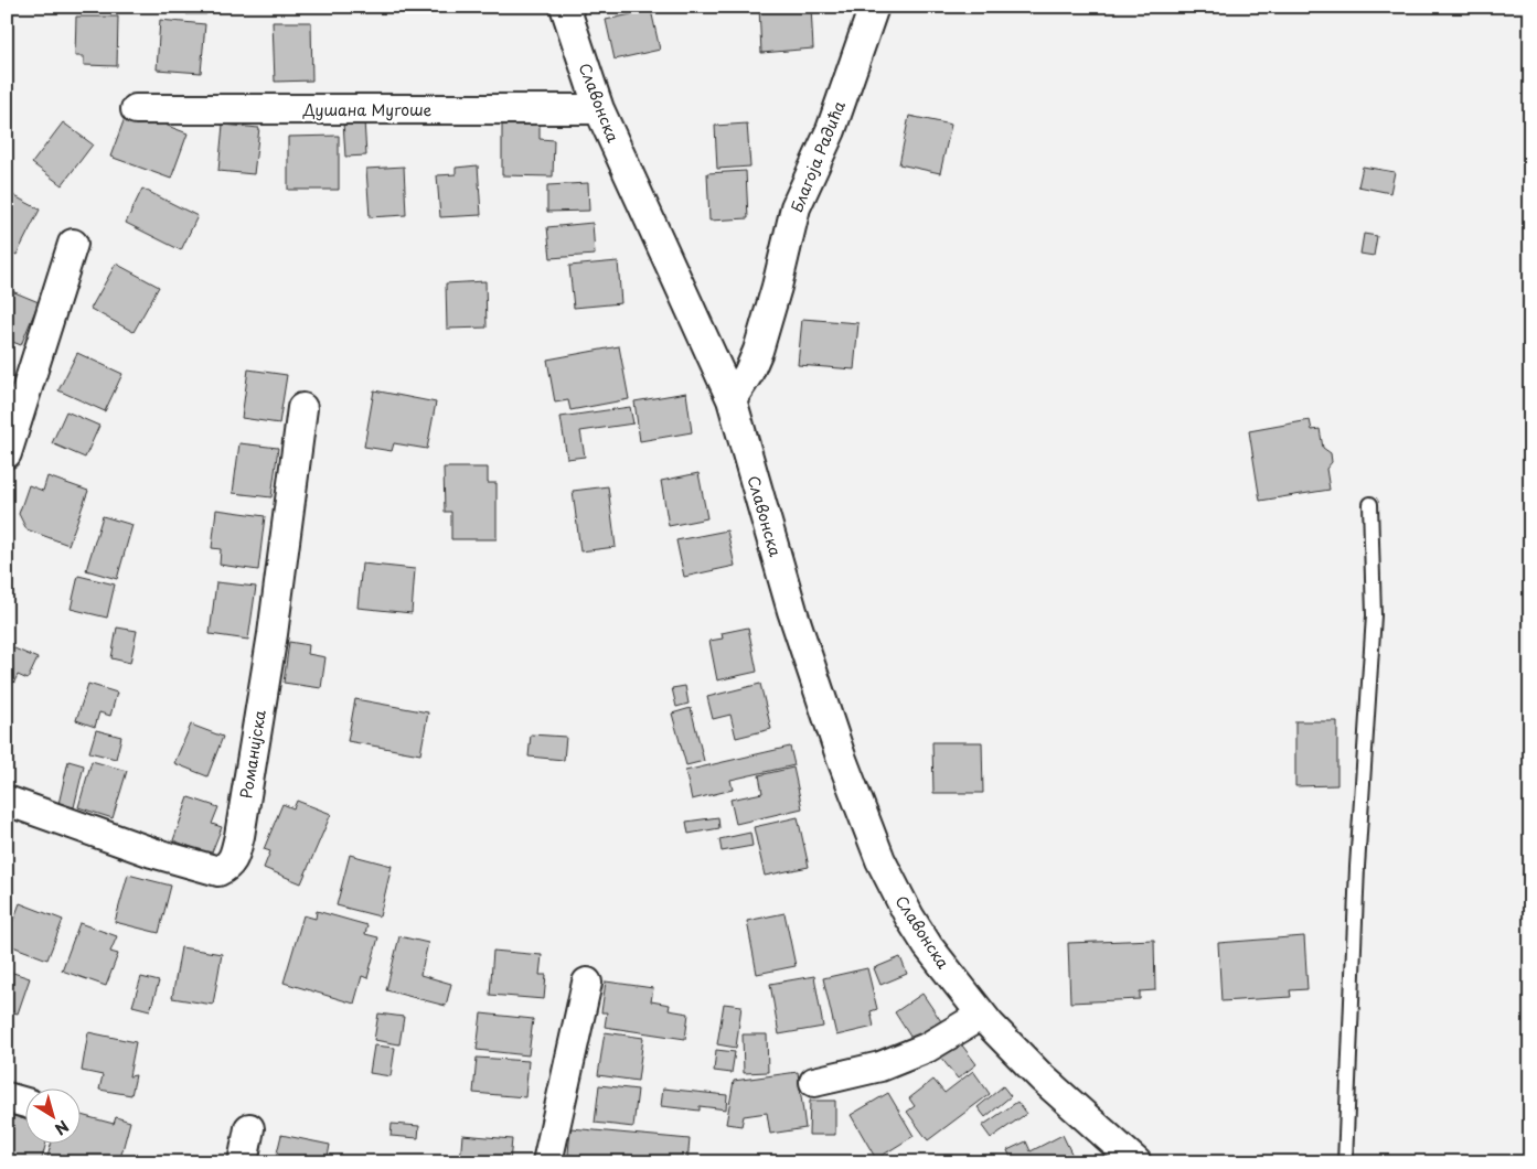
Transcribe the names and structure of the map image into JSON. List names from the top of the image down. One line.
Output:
{"streets":{"street":["Славонска","Душана Мугоше","Благоја Радића","Романијска"]},"crossings":[["Славонска","Душана Мугоше"],["Славонска","Благоја Радића"]],"north":"bottom right"}
